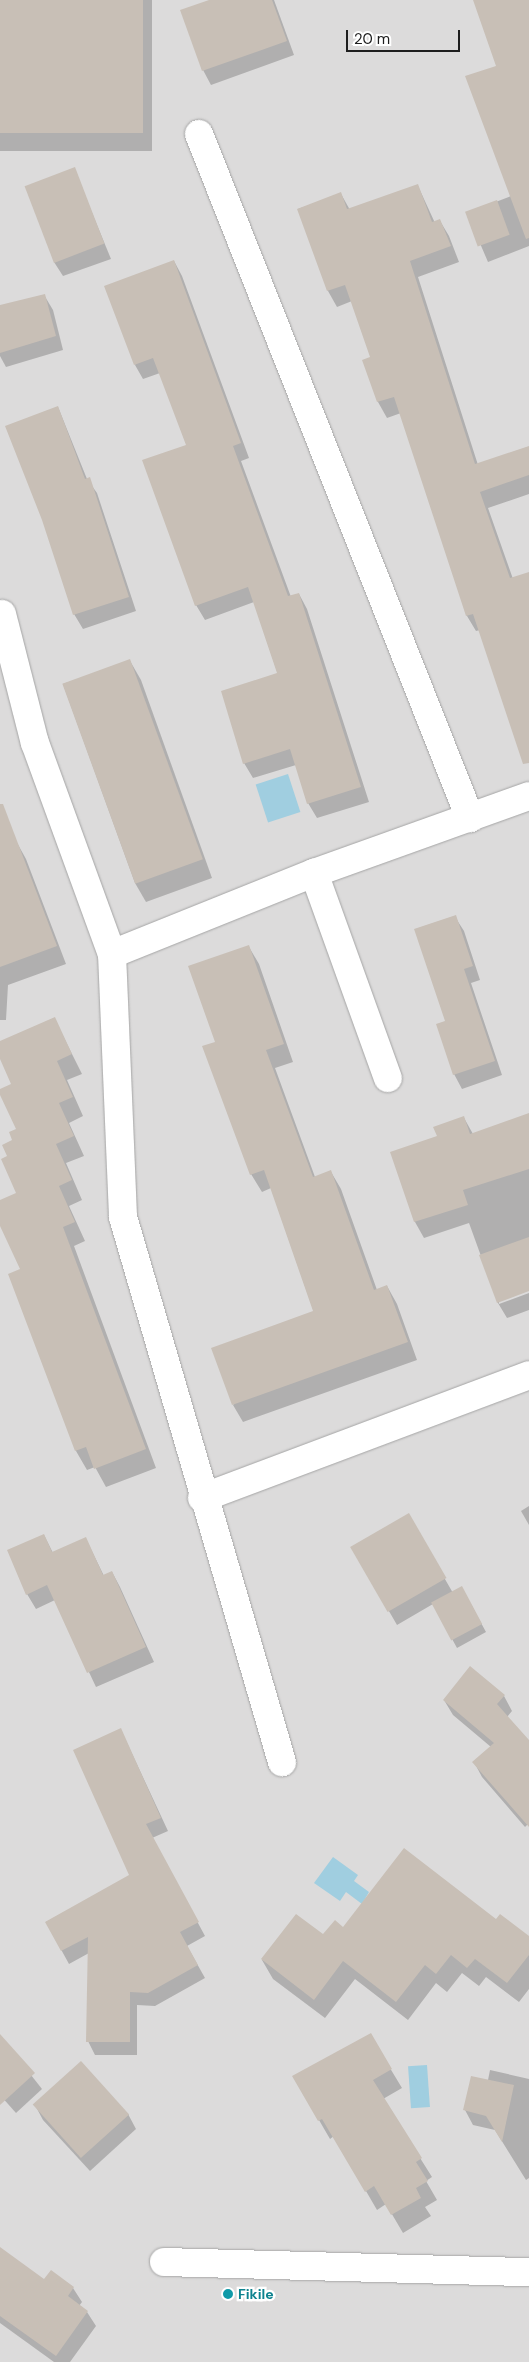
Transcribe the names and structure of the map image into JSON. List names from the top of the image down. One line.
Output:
{"places":["Fikile"],"scale_bar":"20 m"}
